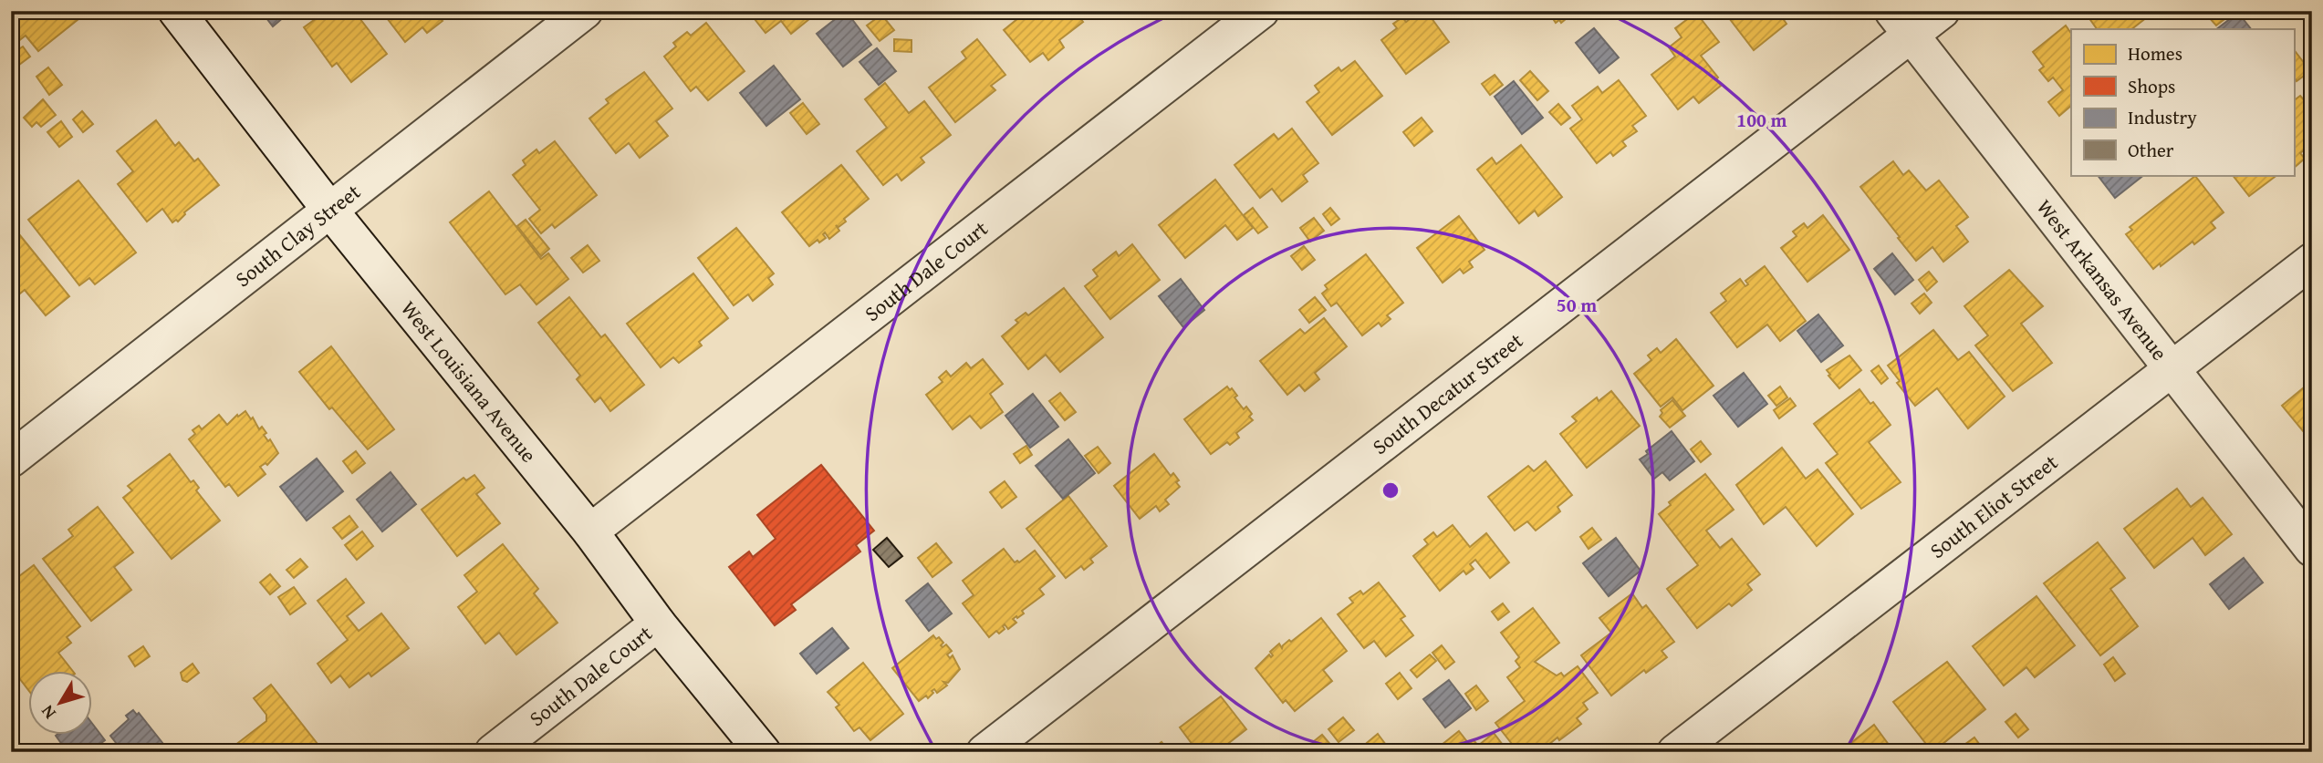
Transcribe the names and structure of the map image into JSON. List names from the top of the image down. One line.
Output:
{"streets":{"street":["South Clay Street","South Dale Court","West Arkansas Avenue","West Louisiana Avenue","South Decatur Street","South Eliot Street"]},"crossings":[["South Clay Street","West Louisiana Avenue"],["South Dale Court","West Louisiana Avenue"],["West Arkansas Avenue","South Decatur Street"],["West Arkansas Avenue","South Eliot Street"]],"legend":["Homes","Shops","Industry","Other"],"north":"bottom left","rings":["100 m","50 m"]}
